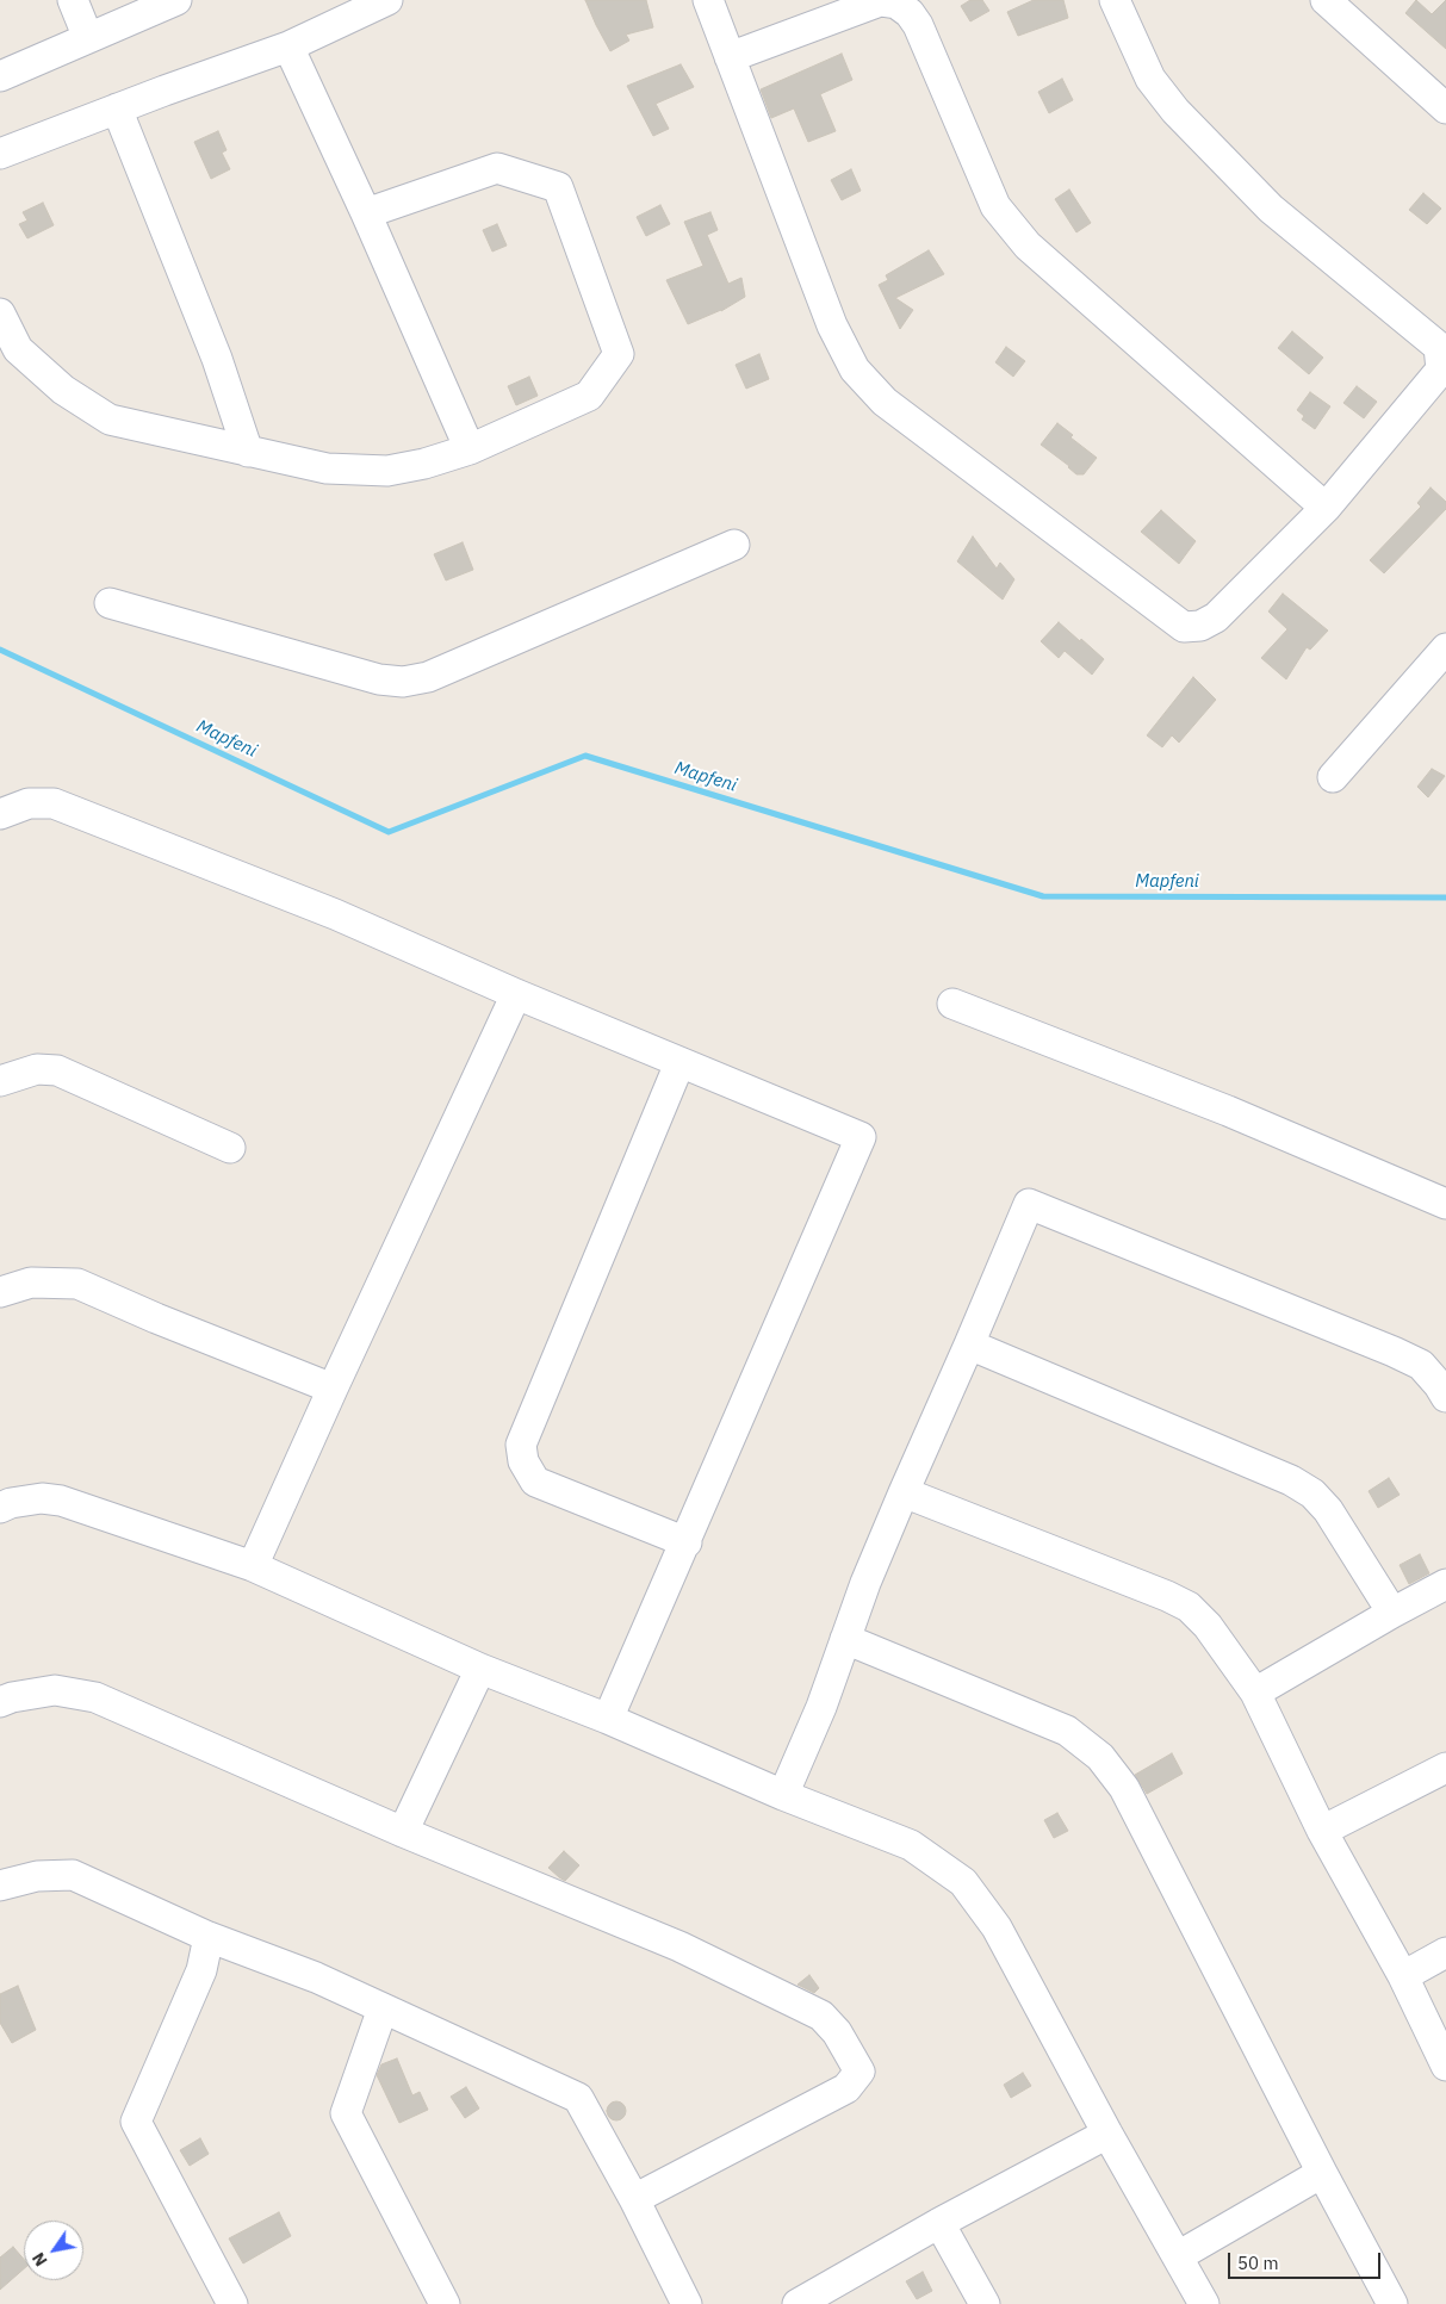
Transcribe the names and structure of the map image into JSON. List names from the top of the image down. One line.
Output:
{"water":["Mapfeni"],"scale_bar":"50 m","north":"bottom left"}
